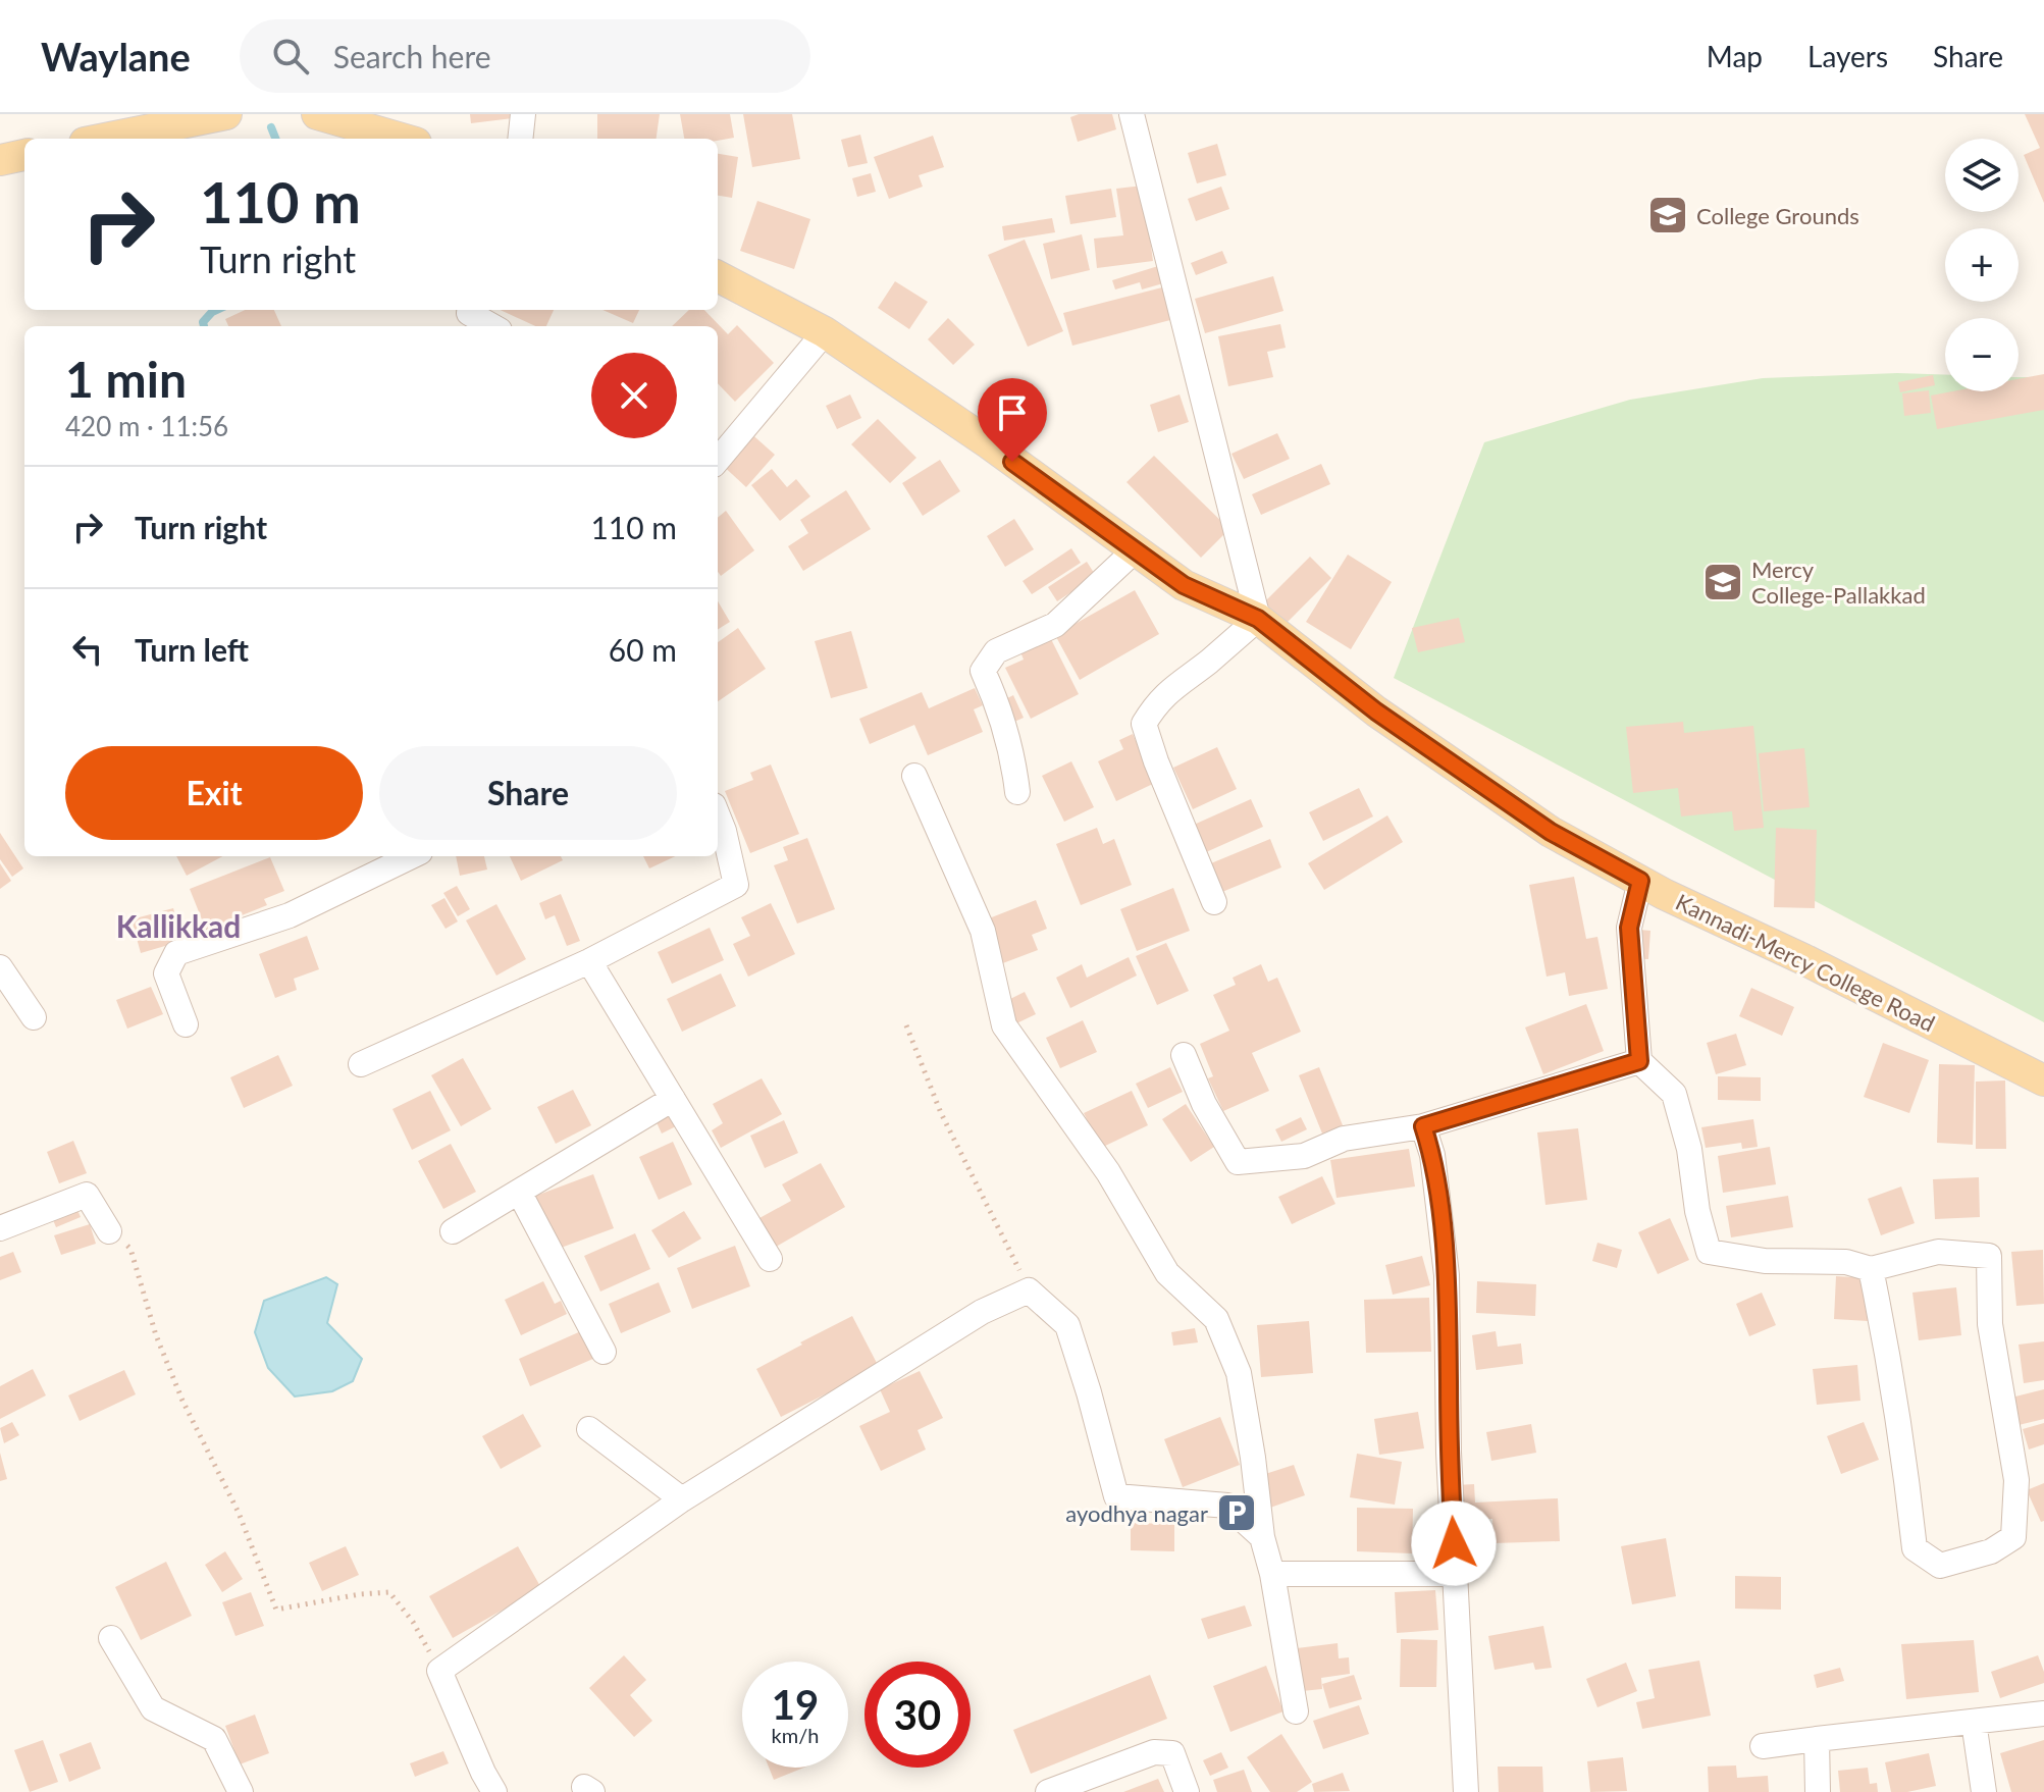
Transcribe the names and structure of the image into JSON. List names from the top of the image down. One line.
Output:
{"streets":{"main road":["Kannadi-Mercy College Road"]},"districts":["Kallikkad"],"places":{"school or university":["College Grounds","Mercy College-Pallakkad"],"parking":["ayodhya nagar"]},"page":{"header":"Waylane","search":"Search here","nav":["Map","Layers","Share"],"map_buttons":["+","−"],"turn":["110 m","Turn right"],"heading":["1 min","420 m · 11:56"],"list":[{"name":"Turn right","value":"110 m"},{"name":"Turn left","value":"60 m"}],"buttons":["Exit","Share"],"speed":"19 km/h","limit":"30"}}
